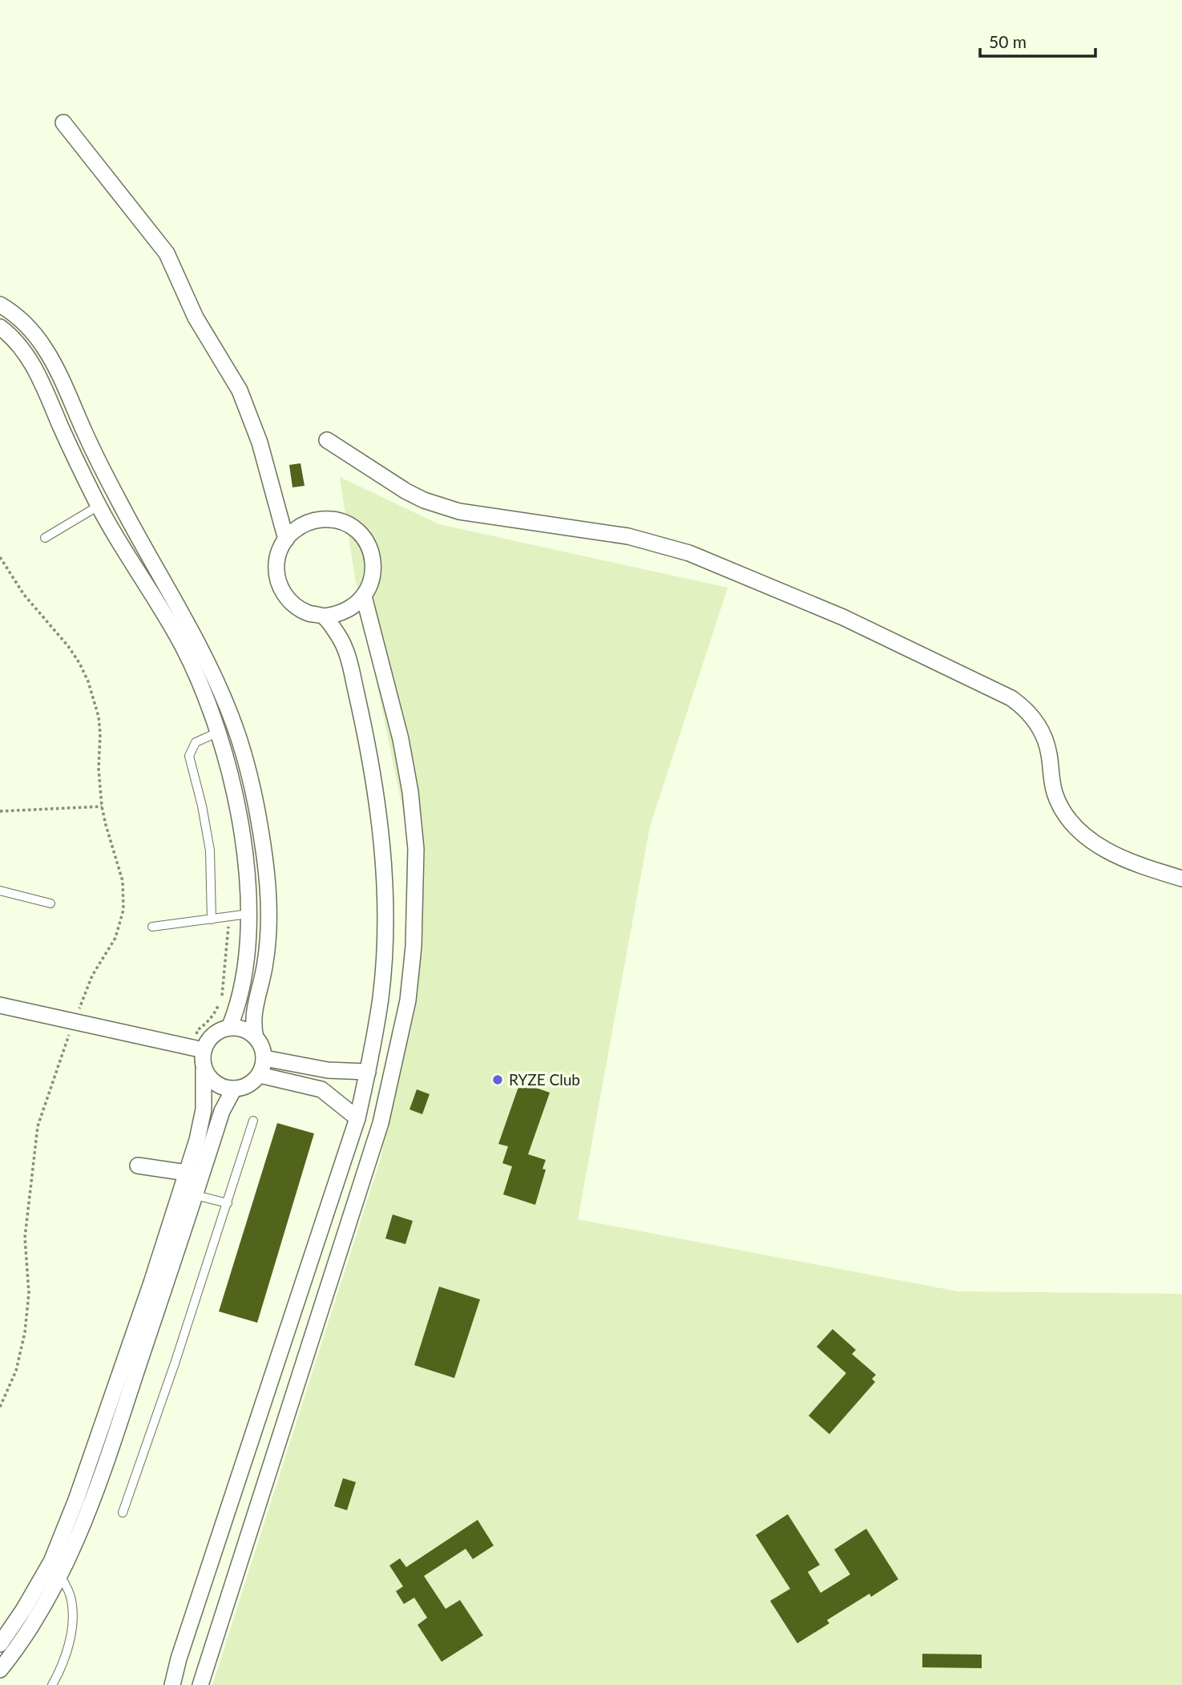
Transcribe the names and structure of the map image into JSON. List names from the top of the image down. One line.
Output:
{"places":["RYZE Club"],"scale_bar":"50 m"}
